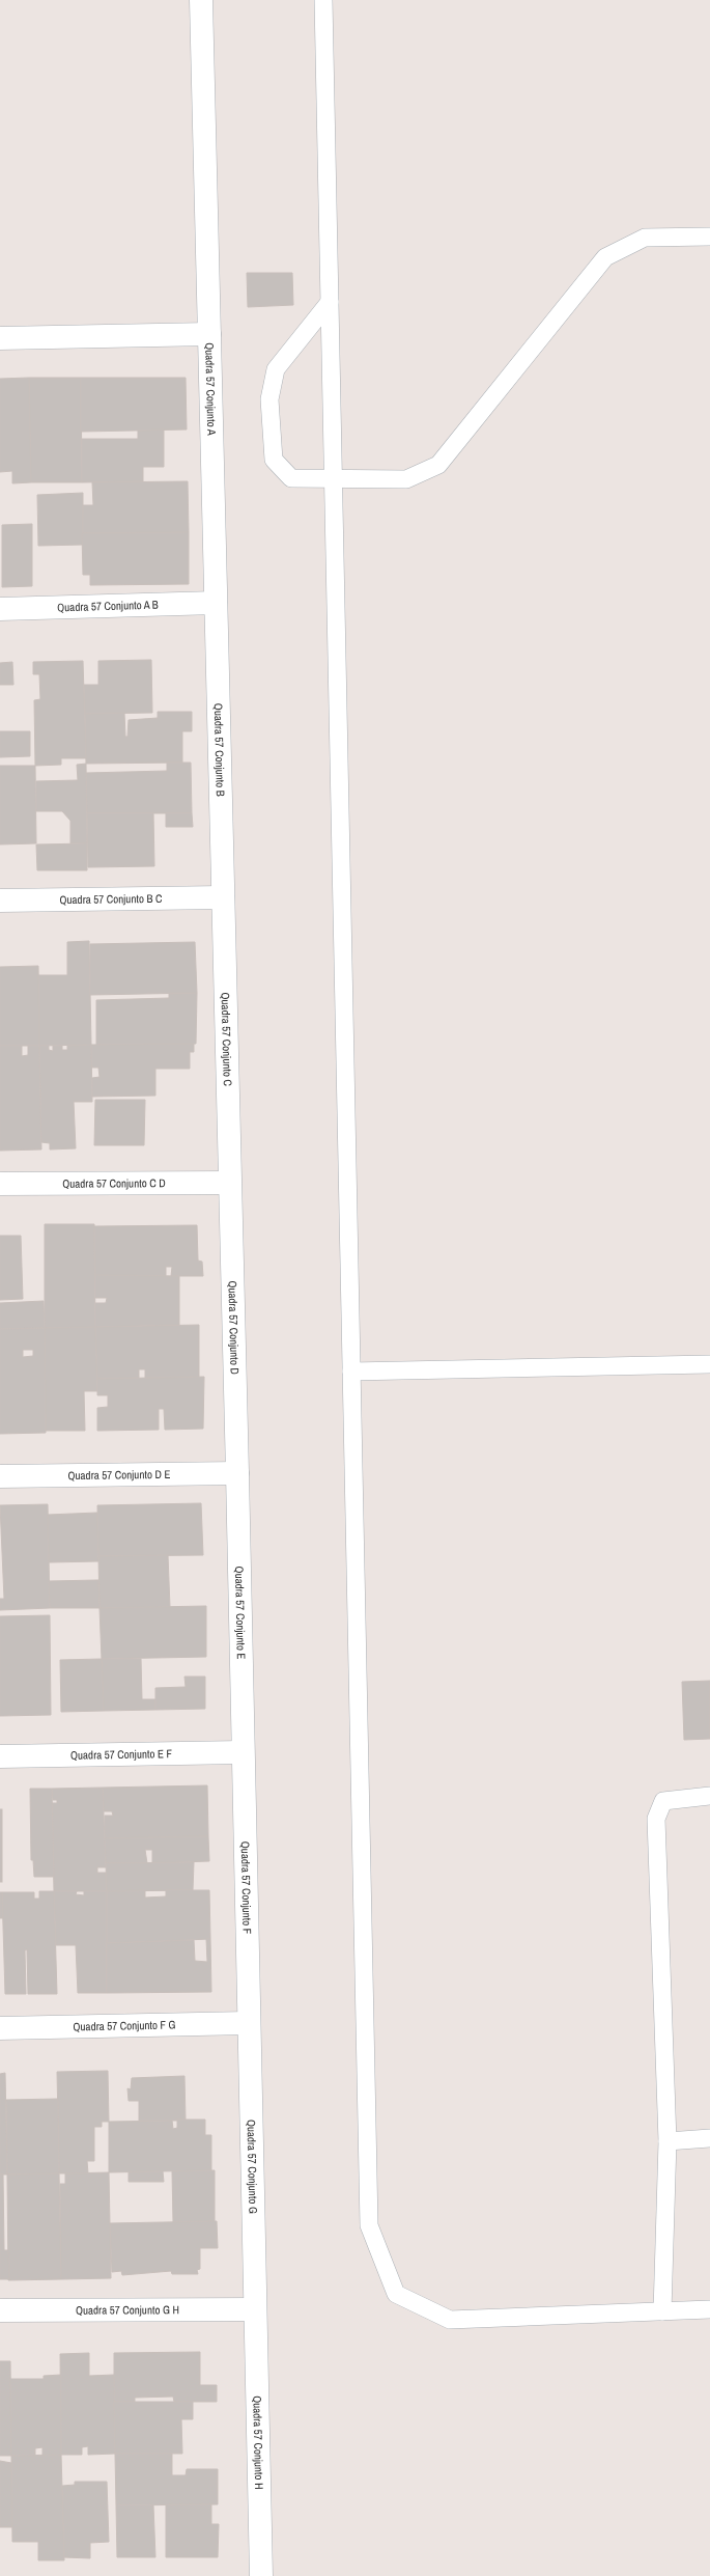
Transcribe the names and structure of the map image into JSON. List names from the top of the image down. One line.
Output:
{"streets":{"street":["Quadra 57 Conjunto A","Quadra 57 Conjunto A B","Quadra 57 Conjunto B","Quadra 57 Conjunto B C","Quadra 57 Conjunto C","Quadra 57 Conjunto C D","Quadra 57 Conjunto D","Quadra 57 Conjunto D E","Quadra 57 Conjunto E","Quadra 57 Conjunto E F","Quadra 57 Conjunto F","Quadra 57 Conjunto F G","Quadra 57 Conjunto G","Quadra 57 Conjunto G H","Quadra 57 Conjunto H"]},"crossings":[["Quadra 57 Conjunto A","Quadra 57 Conjunto A B"],["Quadra 57 Conjunto A","Quadra 57 Conjunto B"],["Quadra 57 Conjunto A B","Quadra 57 Conjunto B"],["Quadra 57 Conjunto B","Quadra 57 Conjunto B C"],["Quadra 57 Conjunto B","Quadra 57 Conjunto C"],["Quadra 57 Conjunto B C","Quadra 57 Conjunto C"],["Quadra 57 Conjunto C","Quadra 57 Conjunto C D"],["Quadra 57 Conjunto C","Quadra 57 Conjunto D"],["Quadra 57 Conjunto C D","Quadra 57 Conjunto D"],["Quadra 57 Conjunto D","Quadra 57 Conjunto D E"],["Quadra 57 Conjunto D","Quadra 57 Conjunto E"],["Quadra 57 Conjunto D E","Quadra 57 Conjunto E"],["Quadra 57 Conjunto E","Quadra 57 Conjunto E F"],["Quadra 57 Conjunto E","Quadra 57 Conjunto F"],["Quadra 57 Conjunto E F","Quadra 57 Conjunto F"],["Quadra 57 Conjunto F","Quadra 57 Conjunto F G"],["Quadra 57 Conjunto F","Quadra 57 Conjunto G"],["Quadra 57 Conjunto F G","Quadra 57 Conjunto G"],["Quadra 57 Conjunto G","Quadra 57 Conjunto G H"],["Quadra 57 Conjunto G","Quadra 57 Conjunto H"],["Quadra 57 Conjunto G H","Quadra 57 Conjunto H"]]}
